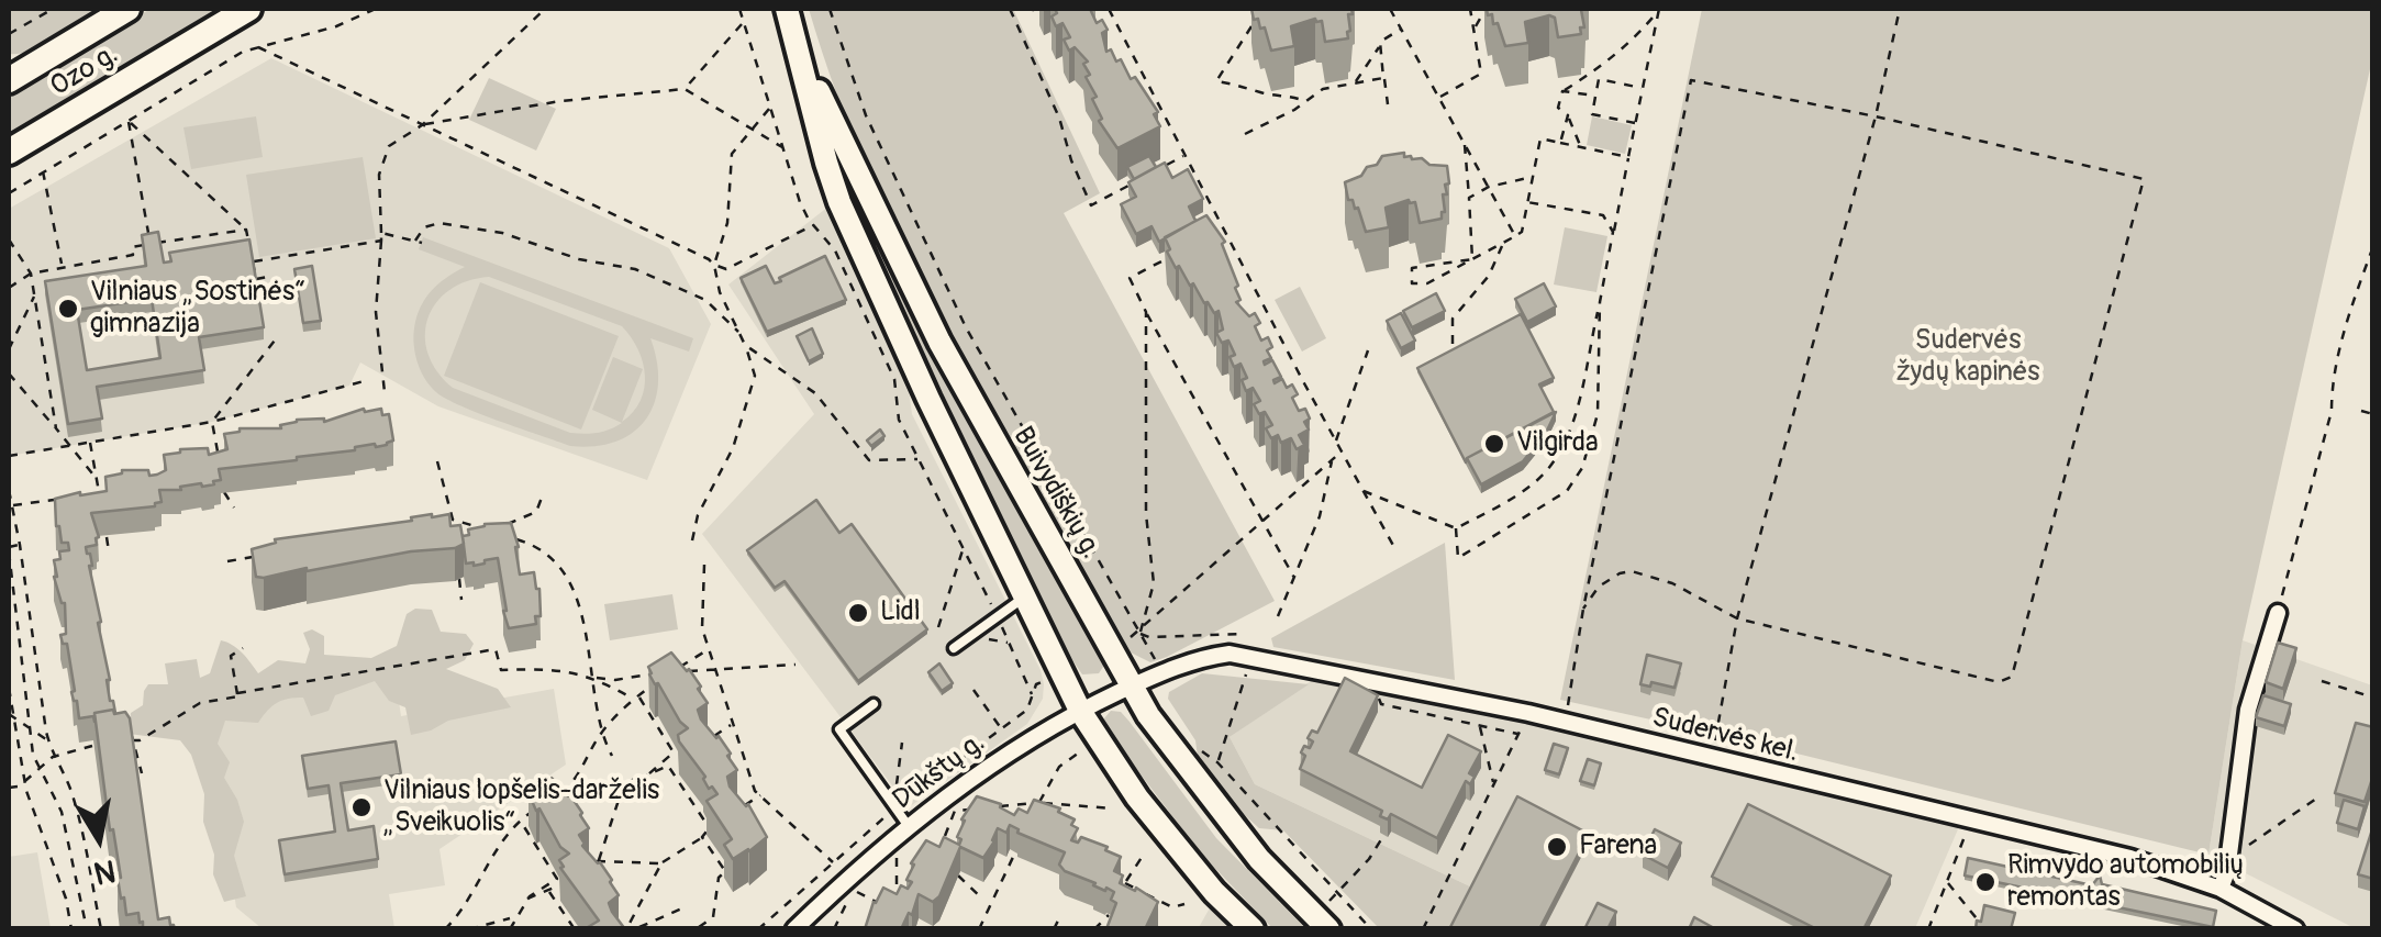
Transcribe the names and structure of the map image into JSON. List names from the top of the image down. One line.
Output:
{"streets":{"main road":["Ozo g.","Buivydiškių g."],"street":["Sudervės kel.","Dūkštų g."]},"crossings":[["Buivydiškių g.","Sudervės kel."],["Buivydiškių g.","Dūkštų g."],["Sudervės kel.","Dūkštų g."]],"parks":["Sudervės žydų kapinės"],"places":["Vilniaus „Sostinės“ gimnazija","Vilgirda","Lidl","Vilniaus lopšelis-darželis „Sveikuolis“","Farena","Rimvydo automobilių remontas"],"north":"bottom"}
